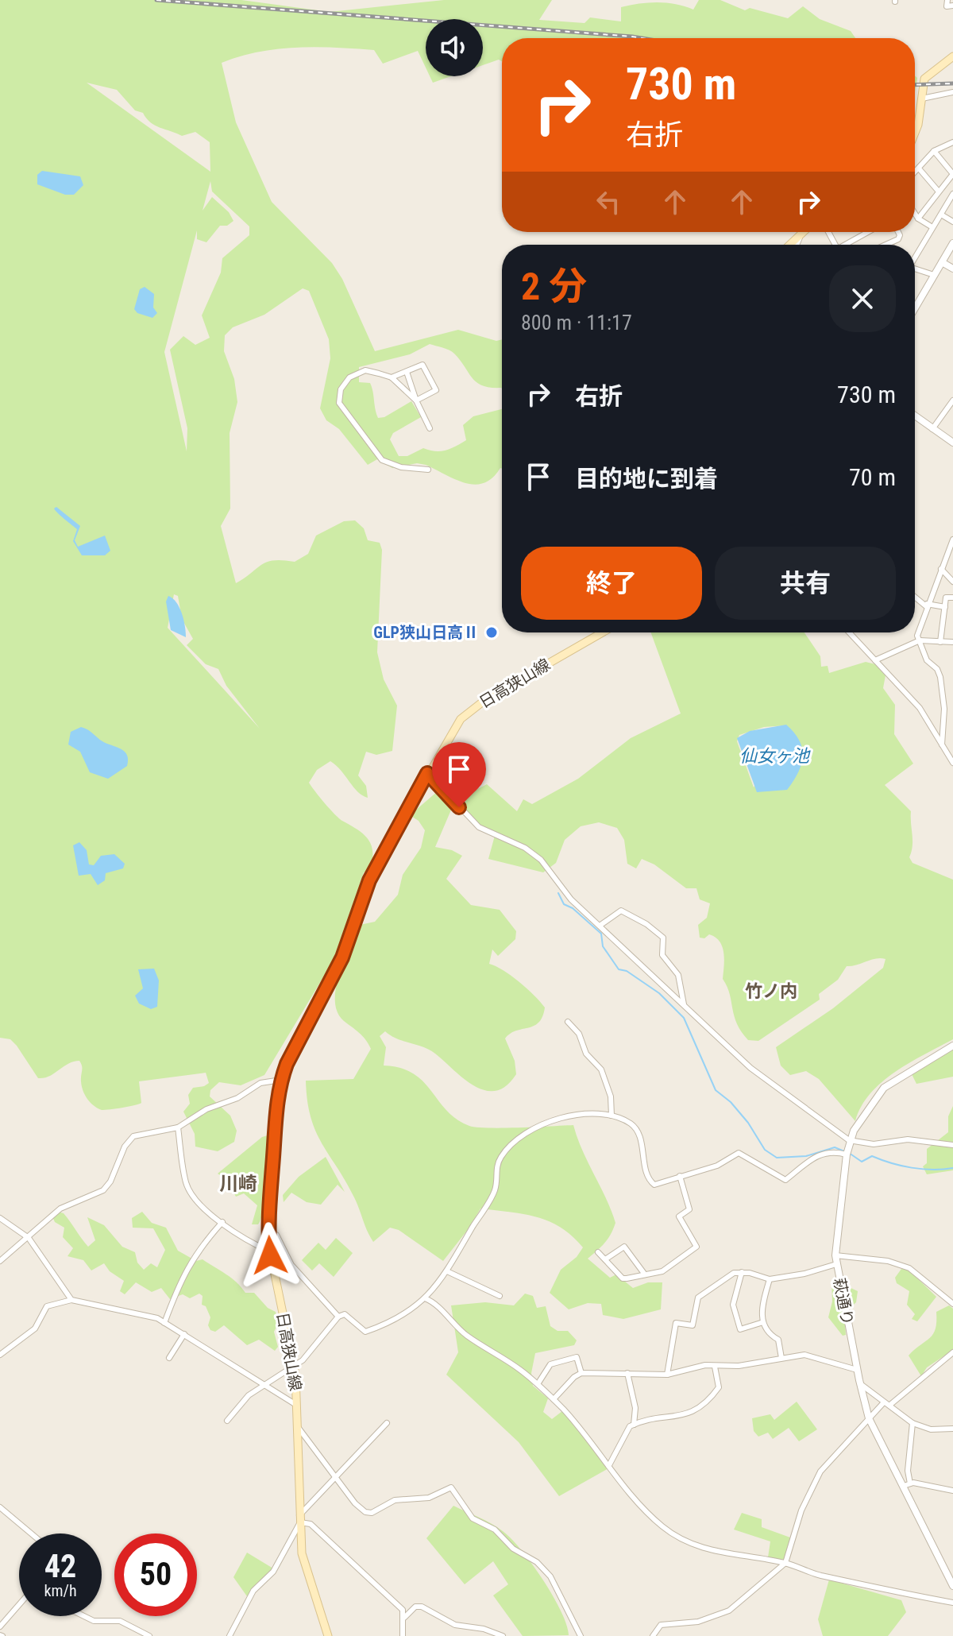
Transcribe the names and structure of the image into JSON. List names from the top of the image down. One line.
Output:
{"streets":{"main road":["日高狭山線"],"street":["萩通り"]},"districts":["竹ノ内","川崎"],"water":["仙女ヶ池"],"places":["GLP狭山日高Ⅱ"],"page":{"turn":["730 m","右折"],"heading":["2 分","800 m · 11:17"],"list":[{"name":"右折","value":"730 m"},{"name":"目的地に到着","value":"70 m"}],"buttons":["終了","共有"],"speed":"42 km/h","limit":"50"}}
